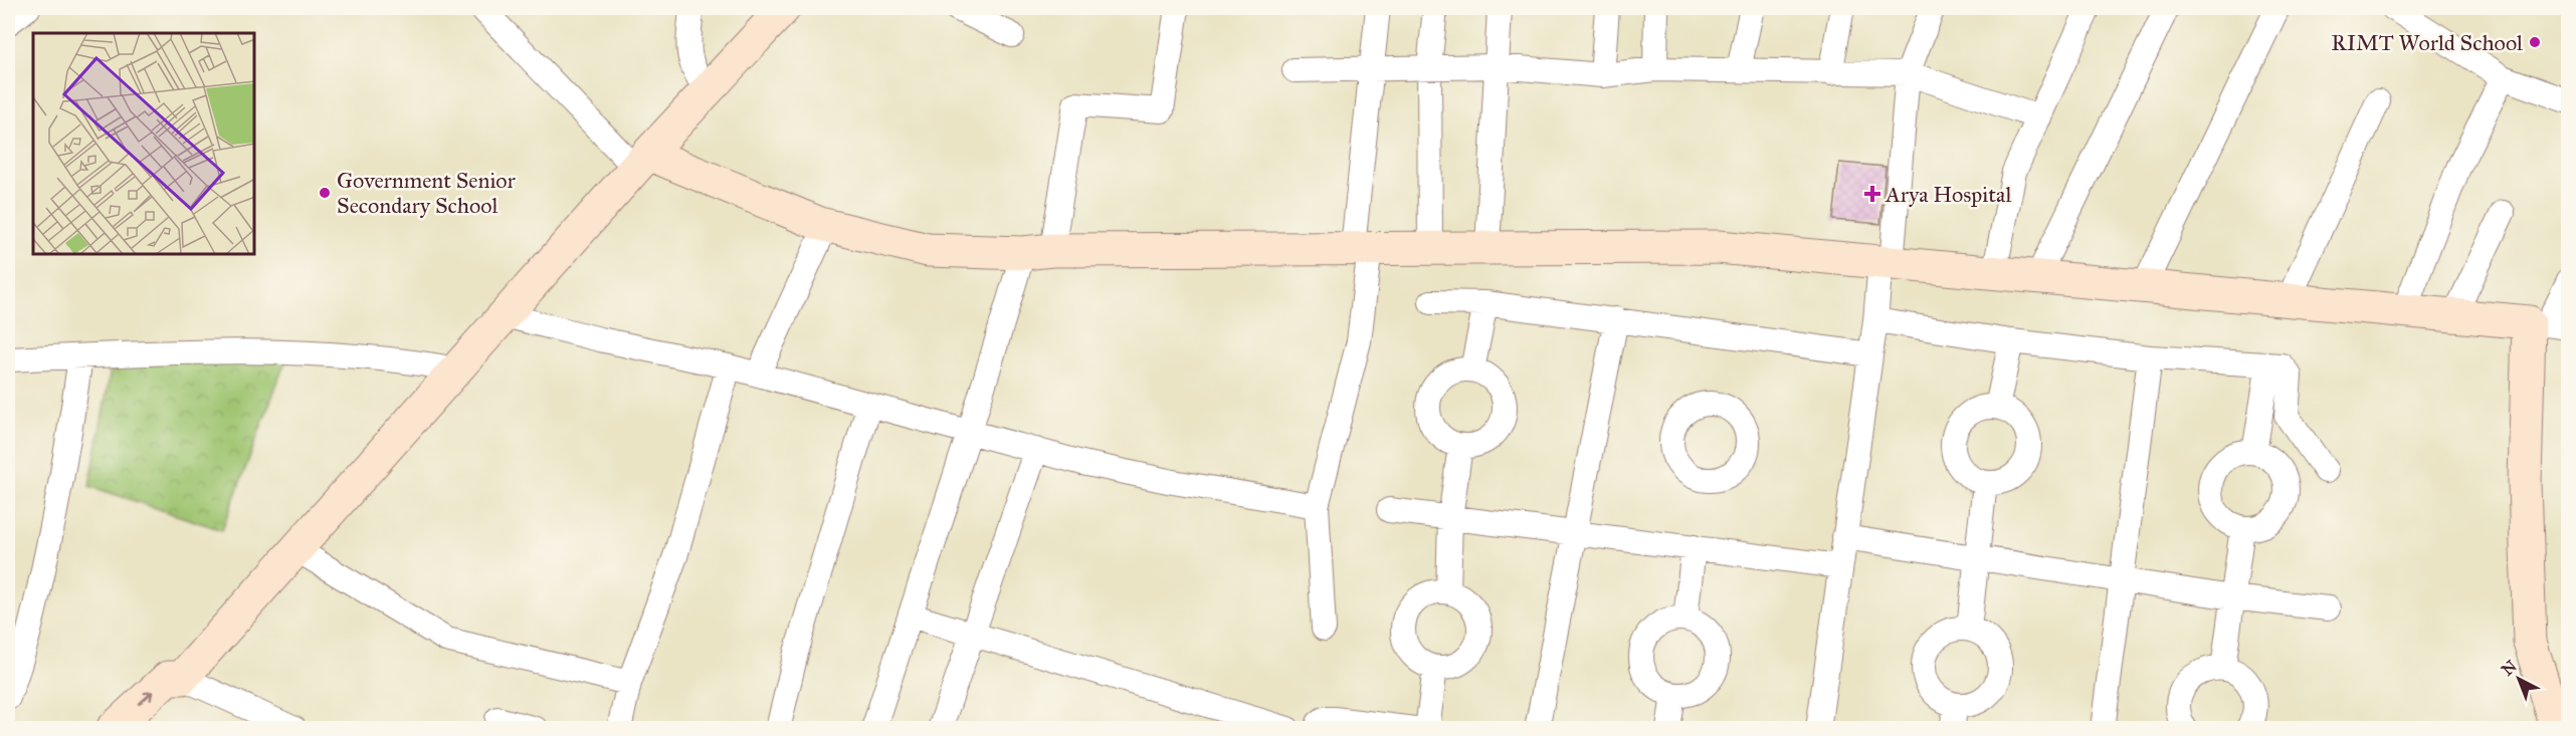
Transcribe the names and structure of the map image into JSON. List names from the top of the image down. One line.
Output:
{"places":{"other":["RIMT World School","Government Senior Secondary School"],"health":["Arya Hospital"]},"north":"top left"}
